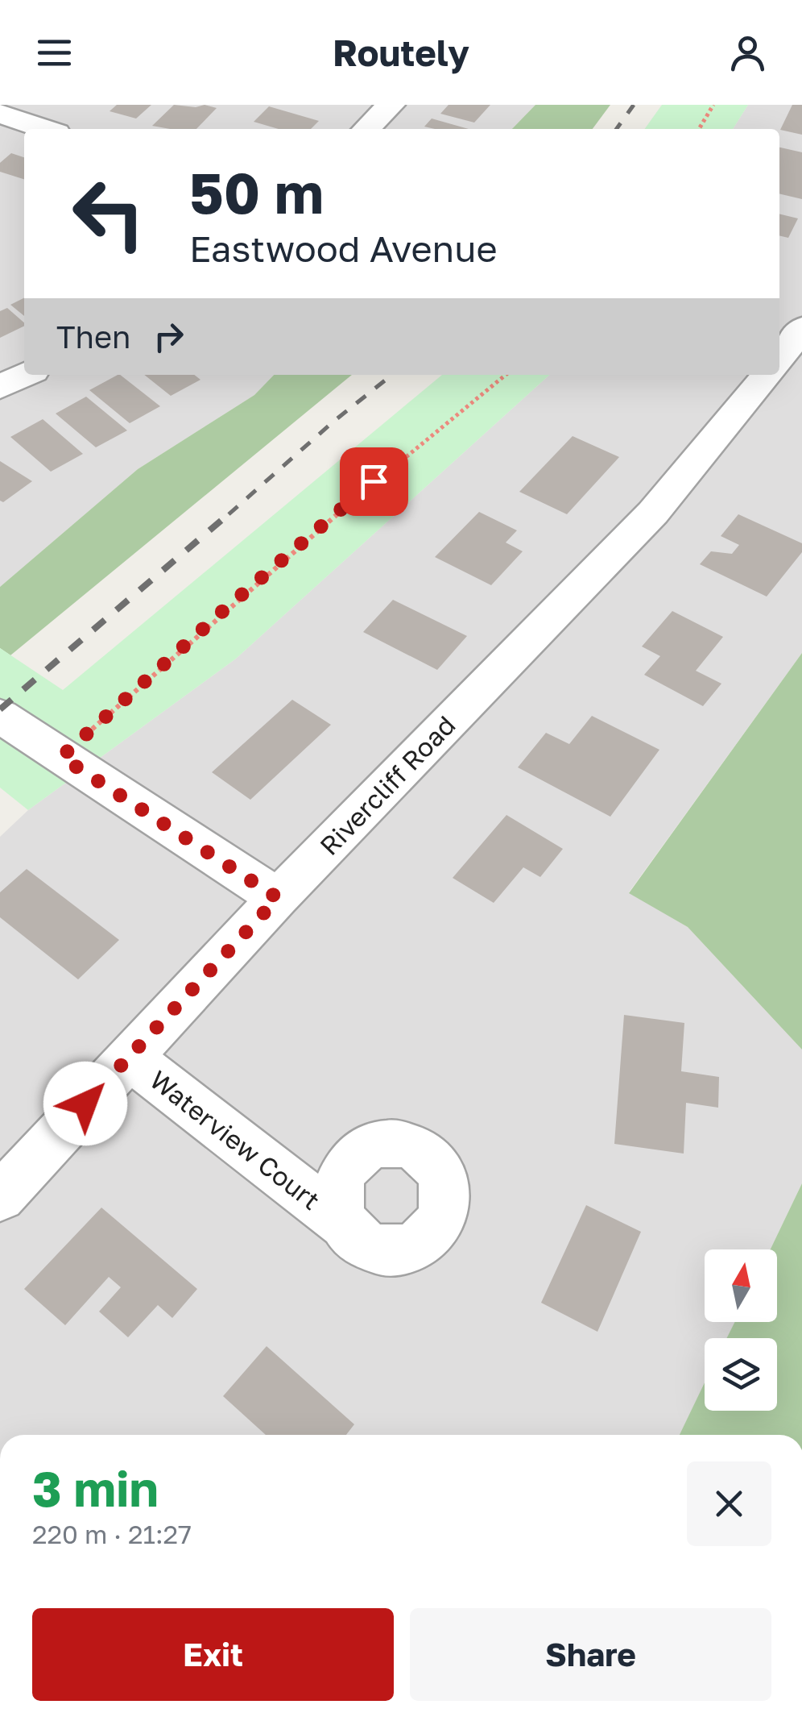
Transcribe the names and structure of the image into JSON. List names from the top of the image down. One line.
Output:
{"streets":{"street":["Rivercliff Road","Waterview Court"]},"crossings":[["Rivercliff Road","Waterview Court"]],"north":"top","page":{"header":"Routely","turn":["50 m","Eastwood Avenue"],"then":"Then","heading":["3 min","220 m · 21:27"],"buttons":["Exit","Share"]}}
